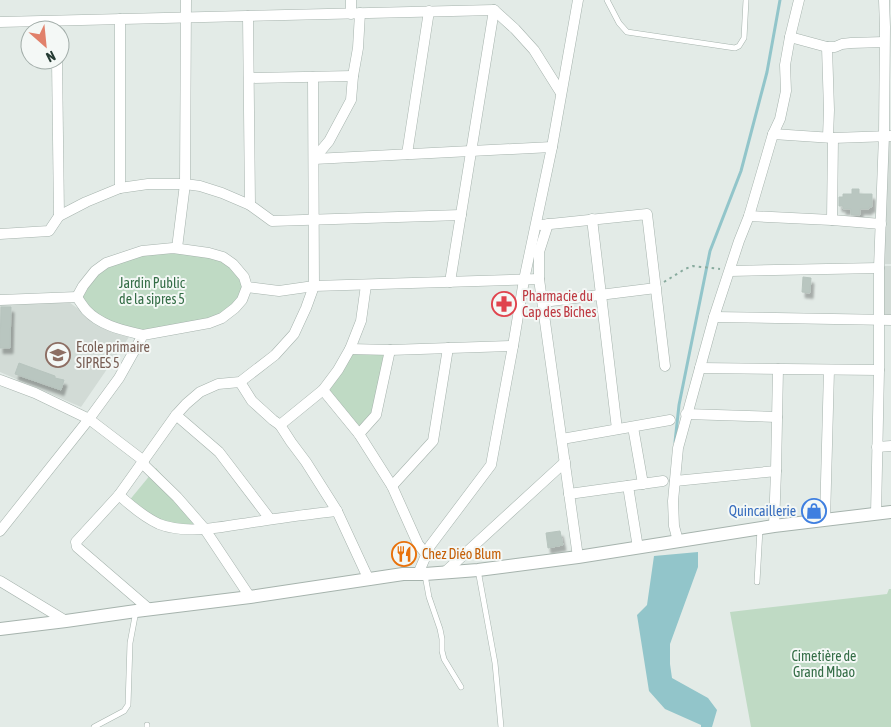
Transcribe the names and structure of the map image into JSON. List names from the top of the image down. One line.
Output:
{"parks":["Jardin Public de la sipres 5","Cimetière de Grand Mbao"],"places":{"pharmacy":["Pharmacie du Cap des Biches"],"school or university":["Ecole primaire SIPRES 5"],"shop":["Quincaillerie"],"restaurant":["Chez Diéo Blum"]},"north":"bottom right"}
